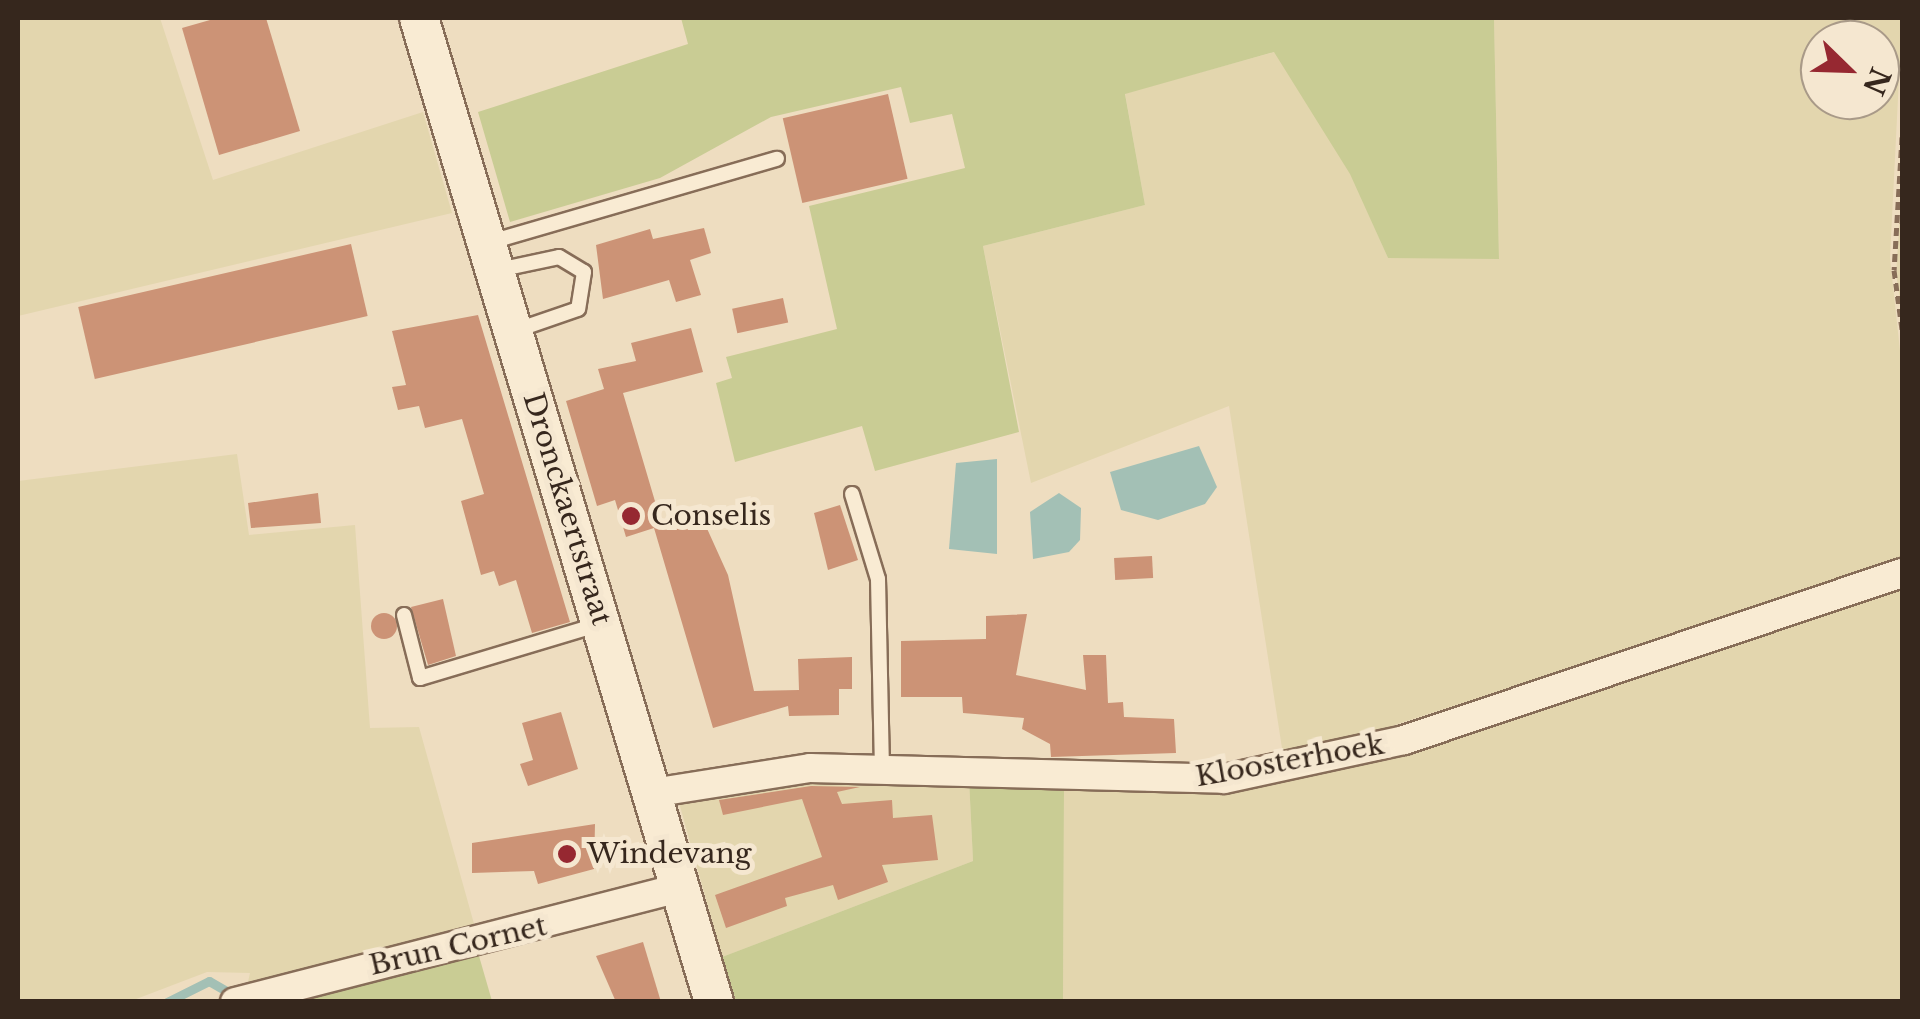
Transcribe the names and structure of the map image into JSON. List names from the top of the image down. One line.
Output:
{"streets":{"main road":["Dronckaertstraat"],"street":["Kloosterhoek","Brun Cornet"]},"crossings":[["Dronckaertstraat","Kloosterhoek"],["Dronckaertstraat","Brun Cornet"]],"places":["Conselis","Windevang"],"north":"bottom right"}
